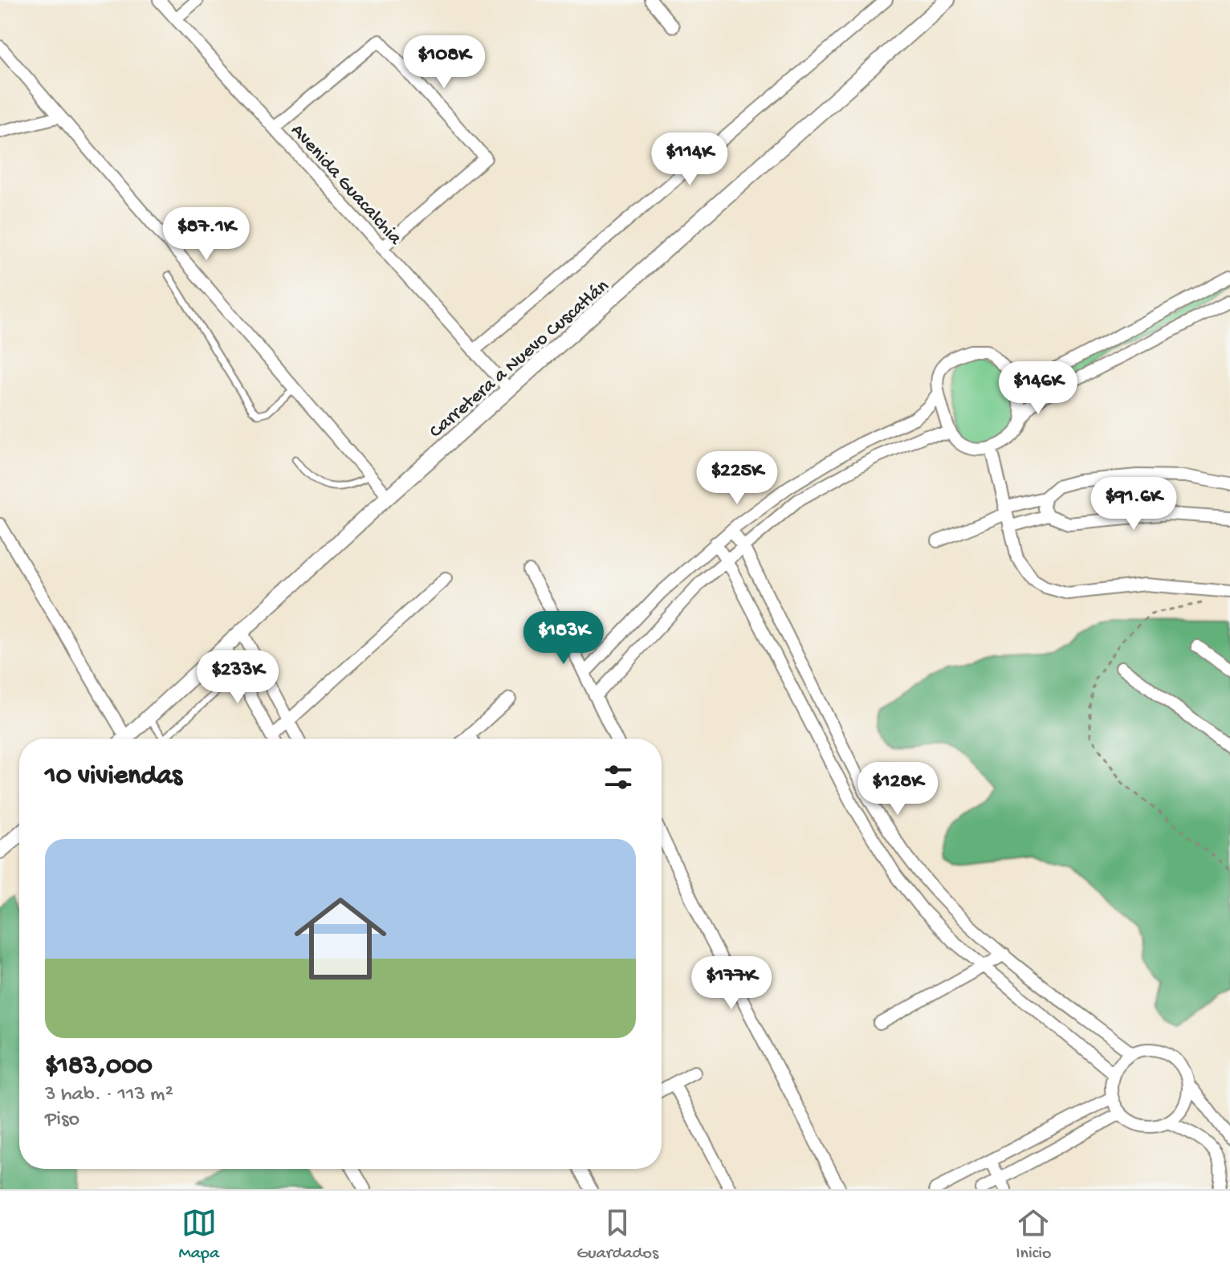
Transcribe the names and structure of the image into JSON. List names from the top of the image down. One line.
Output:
{"streets":{"street":["Avenida Guacalchia","Carretera a Nuevo Cuscatlán"]},"crossings":[["Avenida Guacalchia","Carretera a Nuevo Cuscatlán"]],"page":{"price":["$108K","$114K","$87.1K","$146K","$225K","$91.6K","$183K","$233K","$128K","$177K"],"heading":"10 viviendas","list":[{"name":"$183,000","note":"3 hab. · 113 m² · Piso"}],"tabs":["Mapa","Guardados","Inicio"]}}
